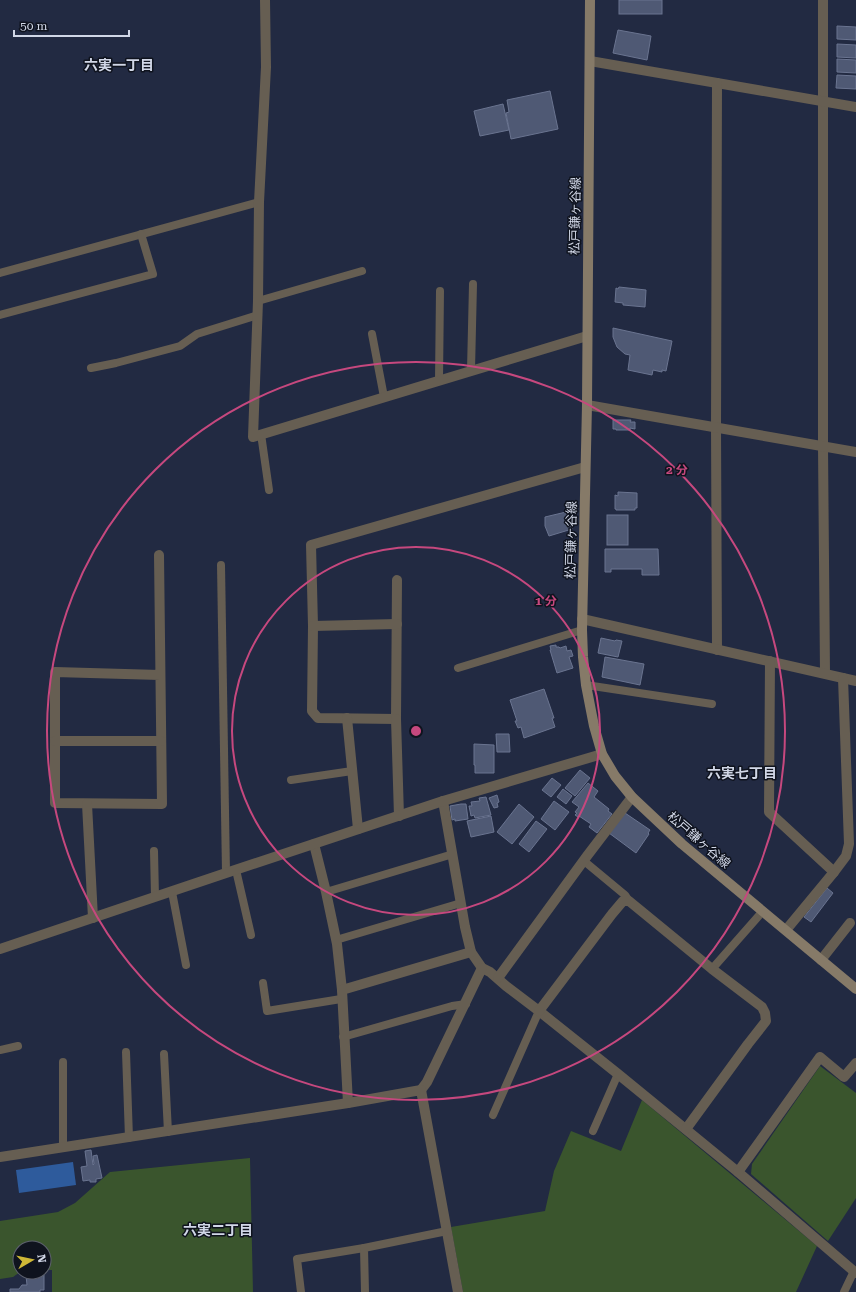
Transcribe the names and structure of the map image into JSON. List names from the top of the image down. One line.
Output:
{"streets":{"main road":["松戸鎌ヶ谷線"]},"districts":["六実一丁目","六実七丁目","六実二丁目"],"scale_bar":"50 m","north":"right","rings":["2 分","1 分"]}
